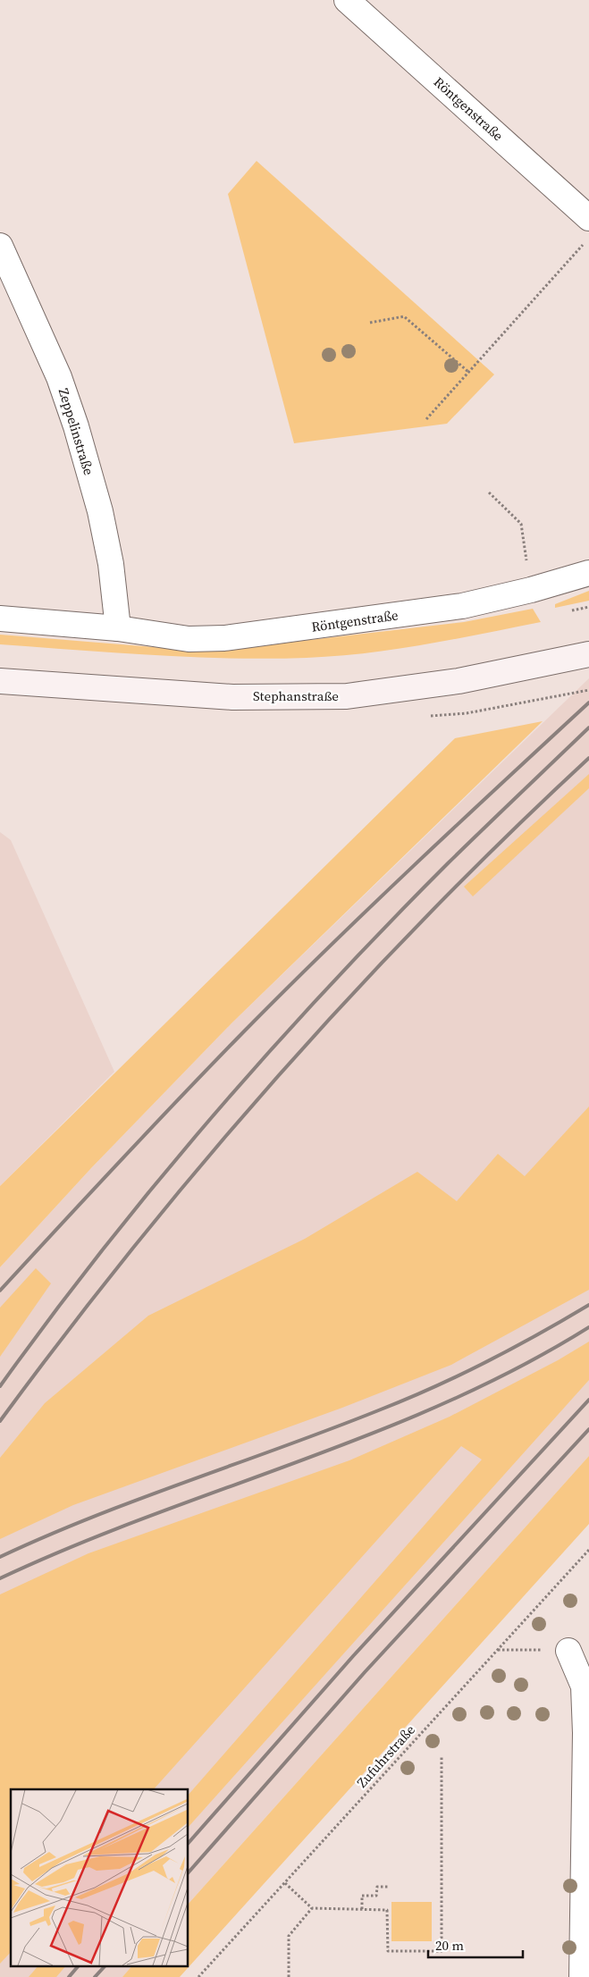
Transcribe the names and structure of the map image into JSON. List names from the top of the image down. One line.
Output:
{"streets":{"street":["Röntgenstraße","Zeppelinstraße","Stephanstraße"],"path":["Zufuhrstraße"]},"crossings":[["Röntgenstraße","Zeppelinstraße"]],"scale_bar":"20 m"}
